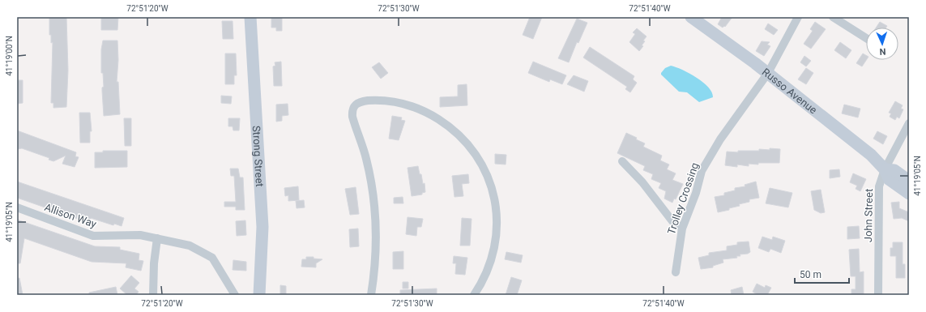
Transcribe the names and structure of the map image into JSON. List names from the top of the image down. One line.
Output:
{"streets":{"street":["Russo Avenue","Strong Street","Trolley Crossing","Allison Way","John Street"]},"crossings":[["Russo Avenue","Trolley Crossing"],["Russo Avenue","John Street"]],"scale_bar":"50 m","north":"bottom","coordinates":["72°51'20\"W","72°51'30\"W","72°51'40\"W","41°19'00\"N","41°19'05\"N"]}
